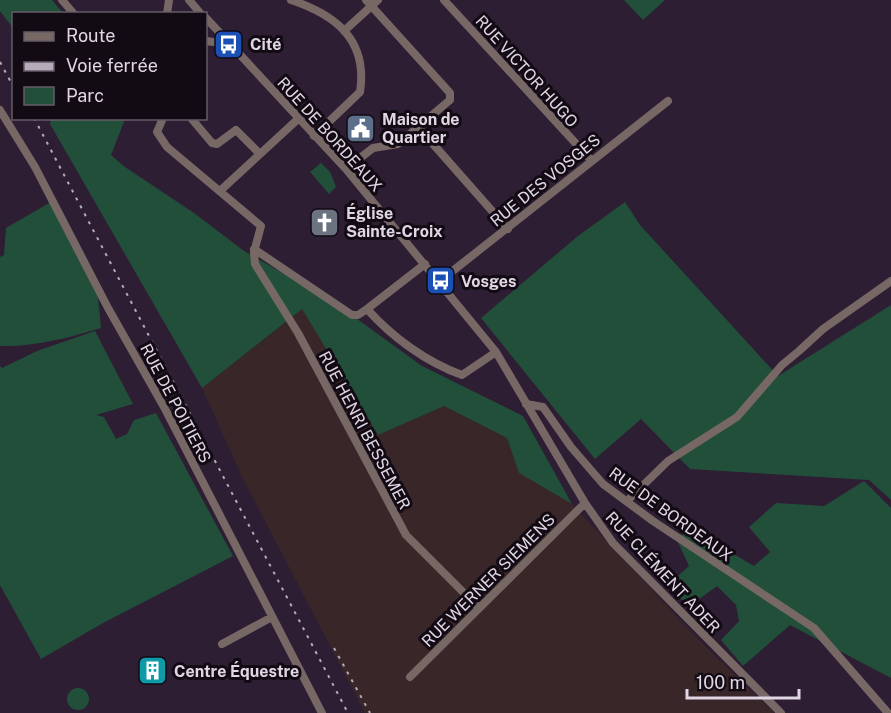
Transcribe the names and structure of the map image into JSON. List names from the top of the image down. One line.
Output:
{"streets":{"street":["RUE VICTOR HUGO","RUE DE BORDEAUX","RUE DES VOSGES","RUE DE POITIERS","RUE HENRI BESSEMER","RUE CLÉMENT ADER","RUE WERNER SIEMENS"]},"crossings":[["RUE VICTOR HUGO","RUE DES VOSGES"],["RUE DE BORDEAUX","RUE DES VOSGES"],["RUE DE BORDEAUX","RUE CLÉMENT ADER"],["RUE HENRI BESSEMER","RUE WERNER SIEMENS"],["RUE CLÉMENT ADER","RUE WERNER SIEMENS"]],"places":{"bus stop":["Cité","Vosges"],"public building":["Maison de Quartier"],"church":["Église Sainte-Croix"],"building":["Centre Équestre"]},"legend":["Route","Voie ferrée","Parc"],"scale_bar":"100 m"}
